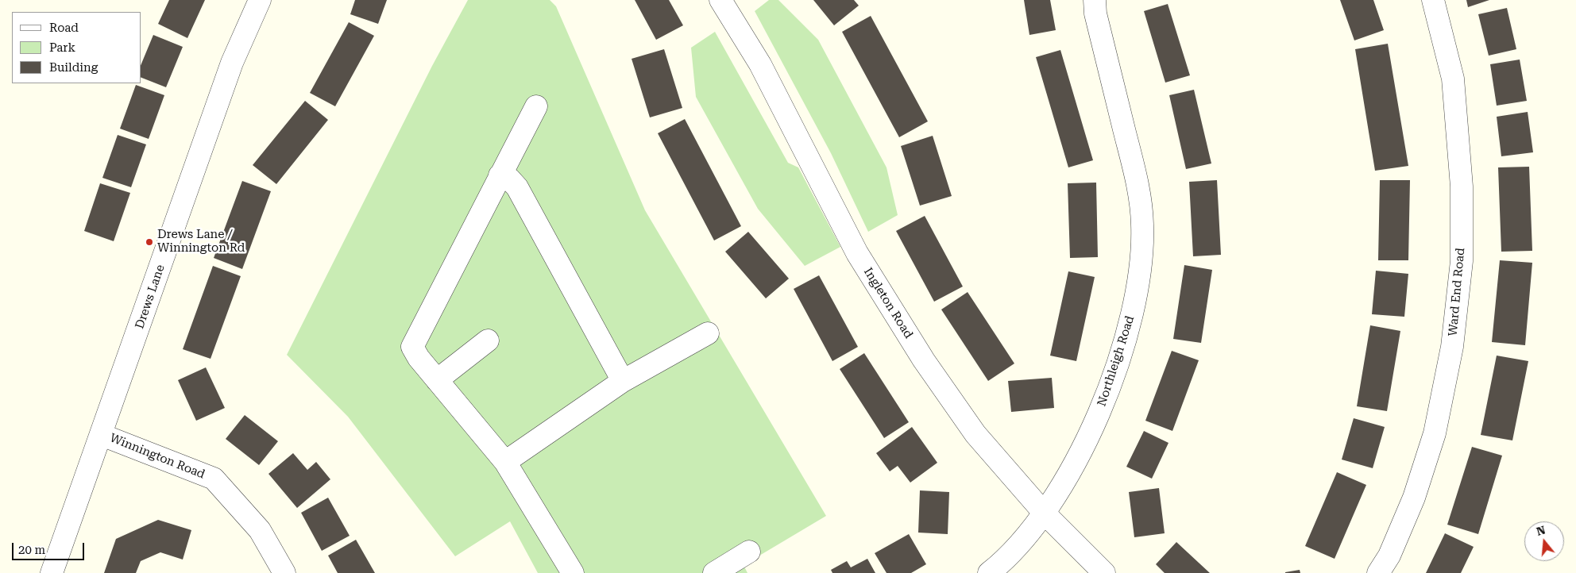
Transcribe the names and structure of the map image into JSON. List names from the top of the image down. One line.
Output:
{"streets":{"street":["Ward End Road","Drews Lane","Ingleton Road","Northleigh Road","Winnington Road"]},"crossings":[["Drews Lane","Winnington Road"],["Ingleton Road","Northleigh Road"]],"places":["Drews Lane / Winnington Rd"],"legend":["Road","Park","Building"],"scale_bar":"20 m","north":"top"}
